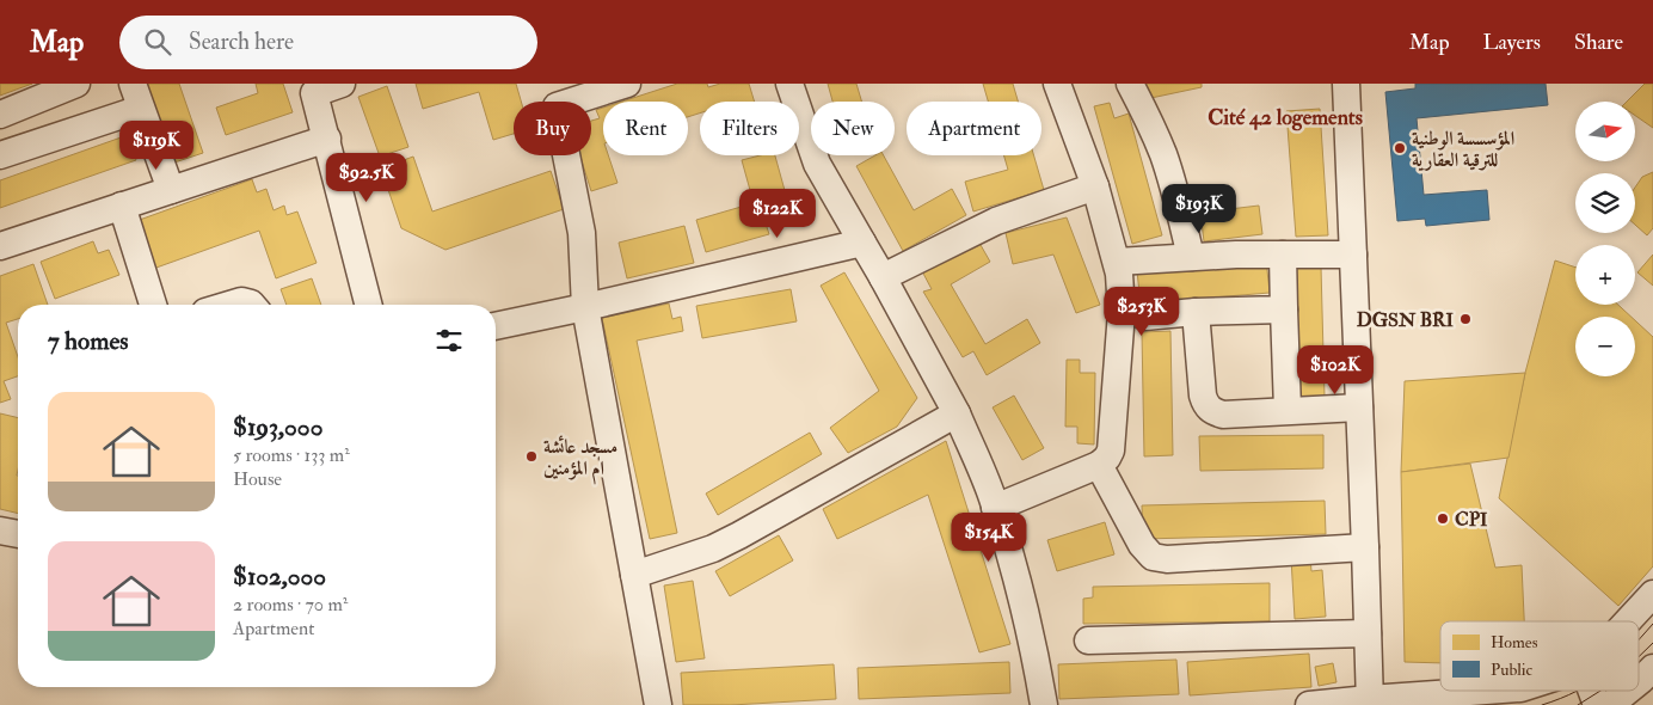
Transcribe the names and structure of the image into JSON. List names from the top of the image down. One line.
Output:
{"districts":["Cité 42 logements"],"places":["المؤسسسة الوطنية للترقية العقارية","DGSN BRI","مسجد عائشة ام المؤمنين","CPI"],"legend":["Homes","Public"],"north":"right","page":{"header":"Map","search":"Search here","nav":["Map","Layers","Share"],"map_buttons":["+","−"],"chip":["Buy","Rent","Filters","New","Apartment"],"price":["$119K","$92.5K","$193K","$122K","$253K","$102K","$154K"],"heading":"7 homes","list":[{"name":"$193,000","note":"5 rooms · 133 m² · House"},{"name":"$102,000","note":"2 rooms · 70 m² · Apartment"}]}}
